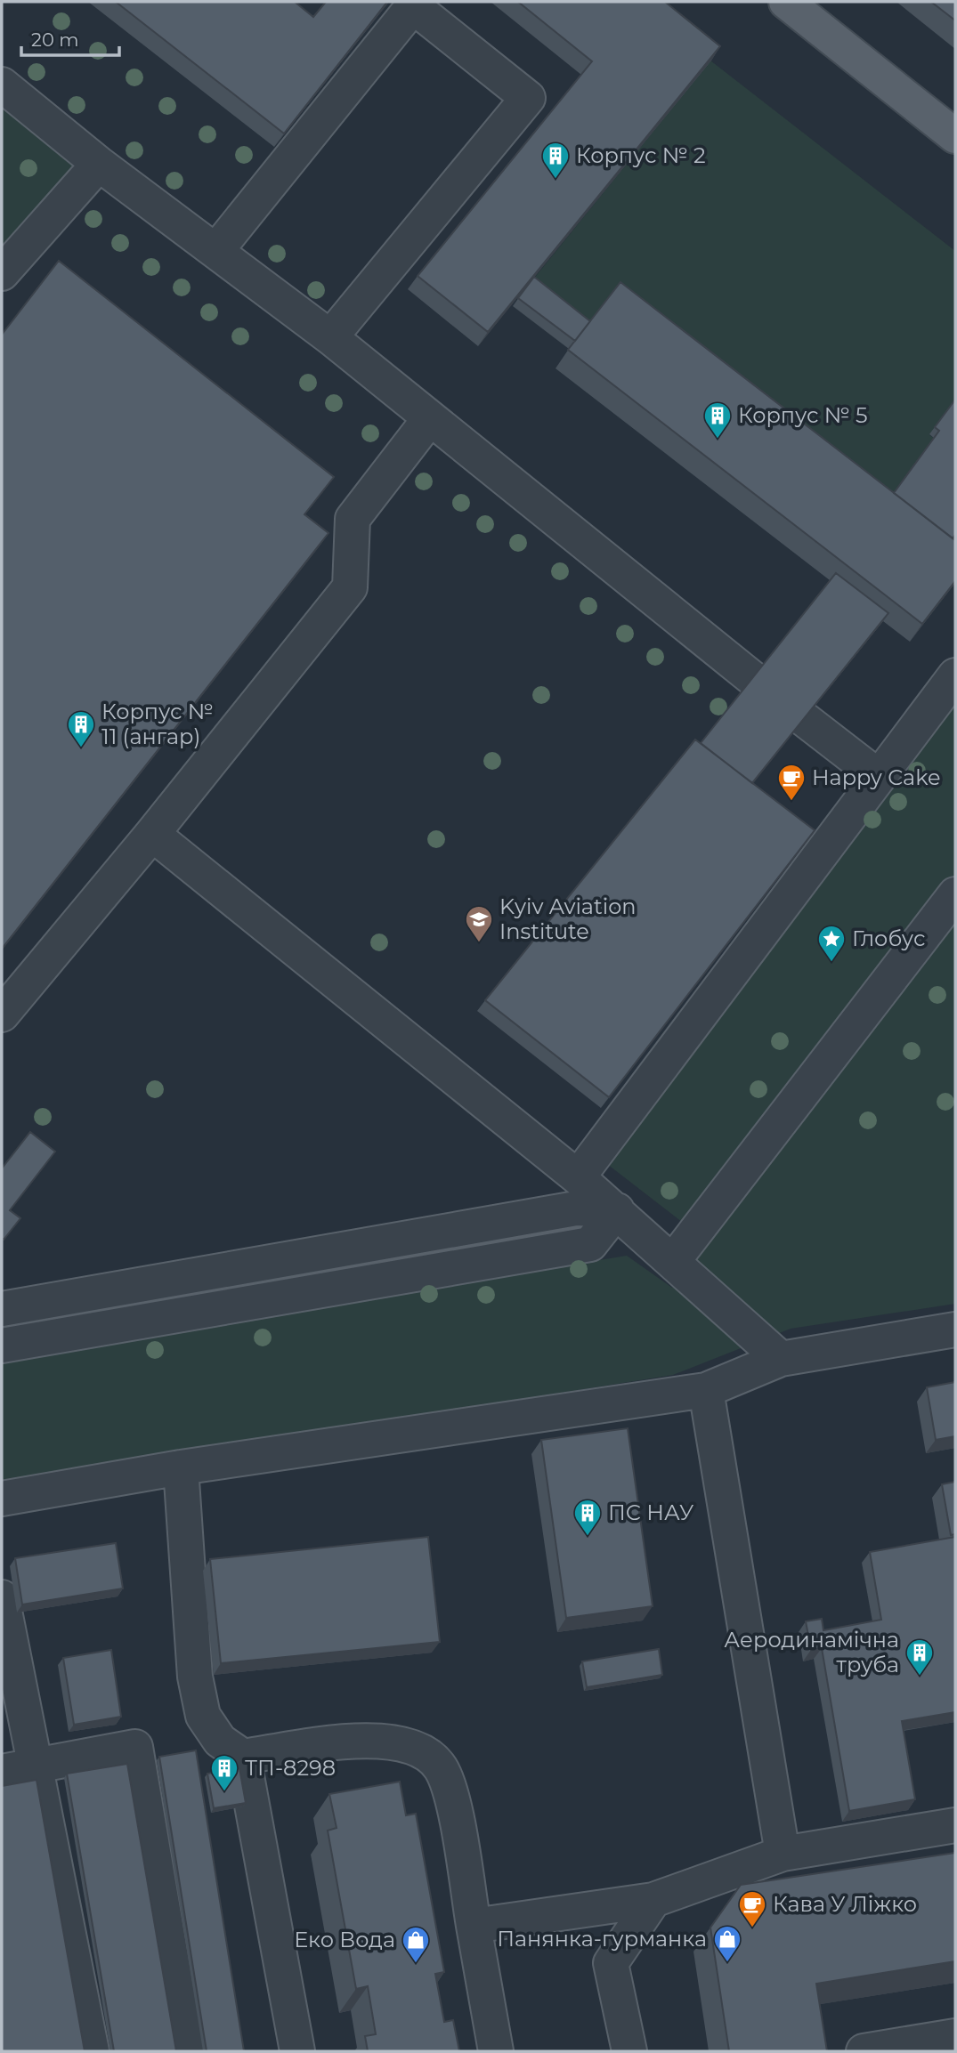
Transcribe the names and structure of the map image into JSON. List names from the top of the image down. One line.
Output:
{"places":{"building":["Корпус № 2","Корпус № 5","Корпус № 11 (ангар)","ПС НАУ","Аеродинамічна труба","ТП-8298"],"cafe":["Happy Cake","Кава У Ліжко"],"school or university":["Kyiv Aviation Institute"],"place":["Глобус"],"shop":["Панянка-гурманка","Еко Вода"]},"scale_bar":"20 m"}
